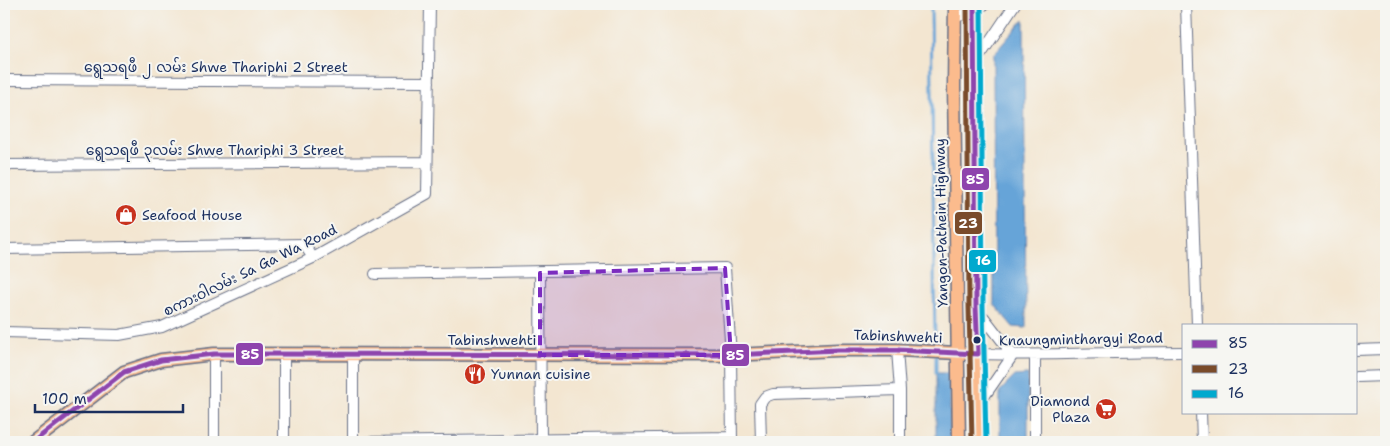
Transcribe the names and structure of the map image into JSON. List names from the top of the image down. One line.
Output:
{"streets":{"main road":["Yangon-Pathein Highway","Tabinshwehti"],"street":["ရွေသရဖီ ၂ လမ်း Shwe Thariphi 2 Street","ရွေသရဖီ ၃လမ်း Shwe Thariphi 3 Street","စကားဝါလမ်း Sa Ga Wa Road","Knaungminthargyi Road"]},"crossings":[["ရွေသရဖီ ၂ လမ်း Shwe Thariphi 2 Street","စကားဝါလမ်း Sa Ga Wa Road"],["ရွေသရဖီ ၃လမ်း Shwe Thariphi 3 Street","စကားဝါလမ်း Sa Ga Wa Road"],["Yangon-Pathein Highway","Tabinshwehti"],["Tabinshwehti","Knaungminthargyi Road"]],"places":{"shop":["Seafood House"],"restaurant":["Yunnan cuisine"],"supermarket":["Diamond Plaza"]},"lines":["transit line 85","transit line 23","transit line 16"],"legend":["85","23","16"],"scale_bar":"100 m"}
